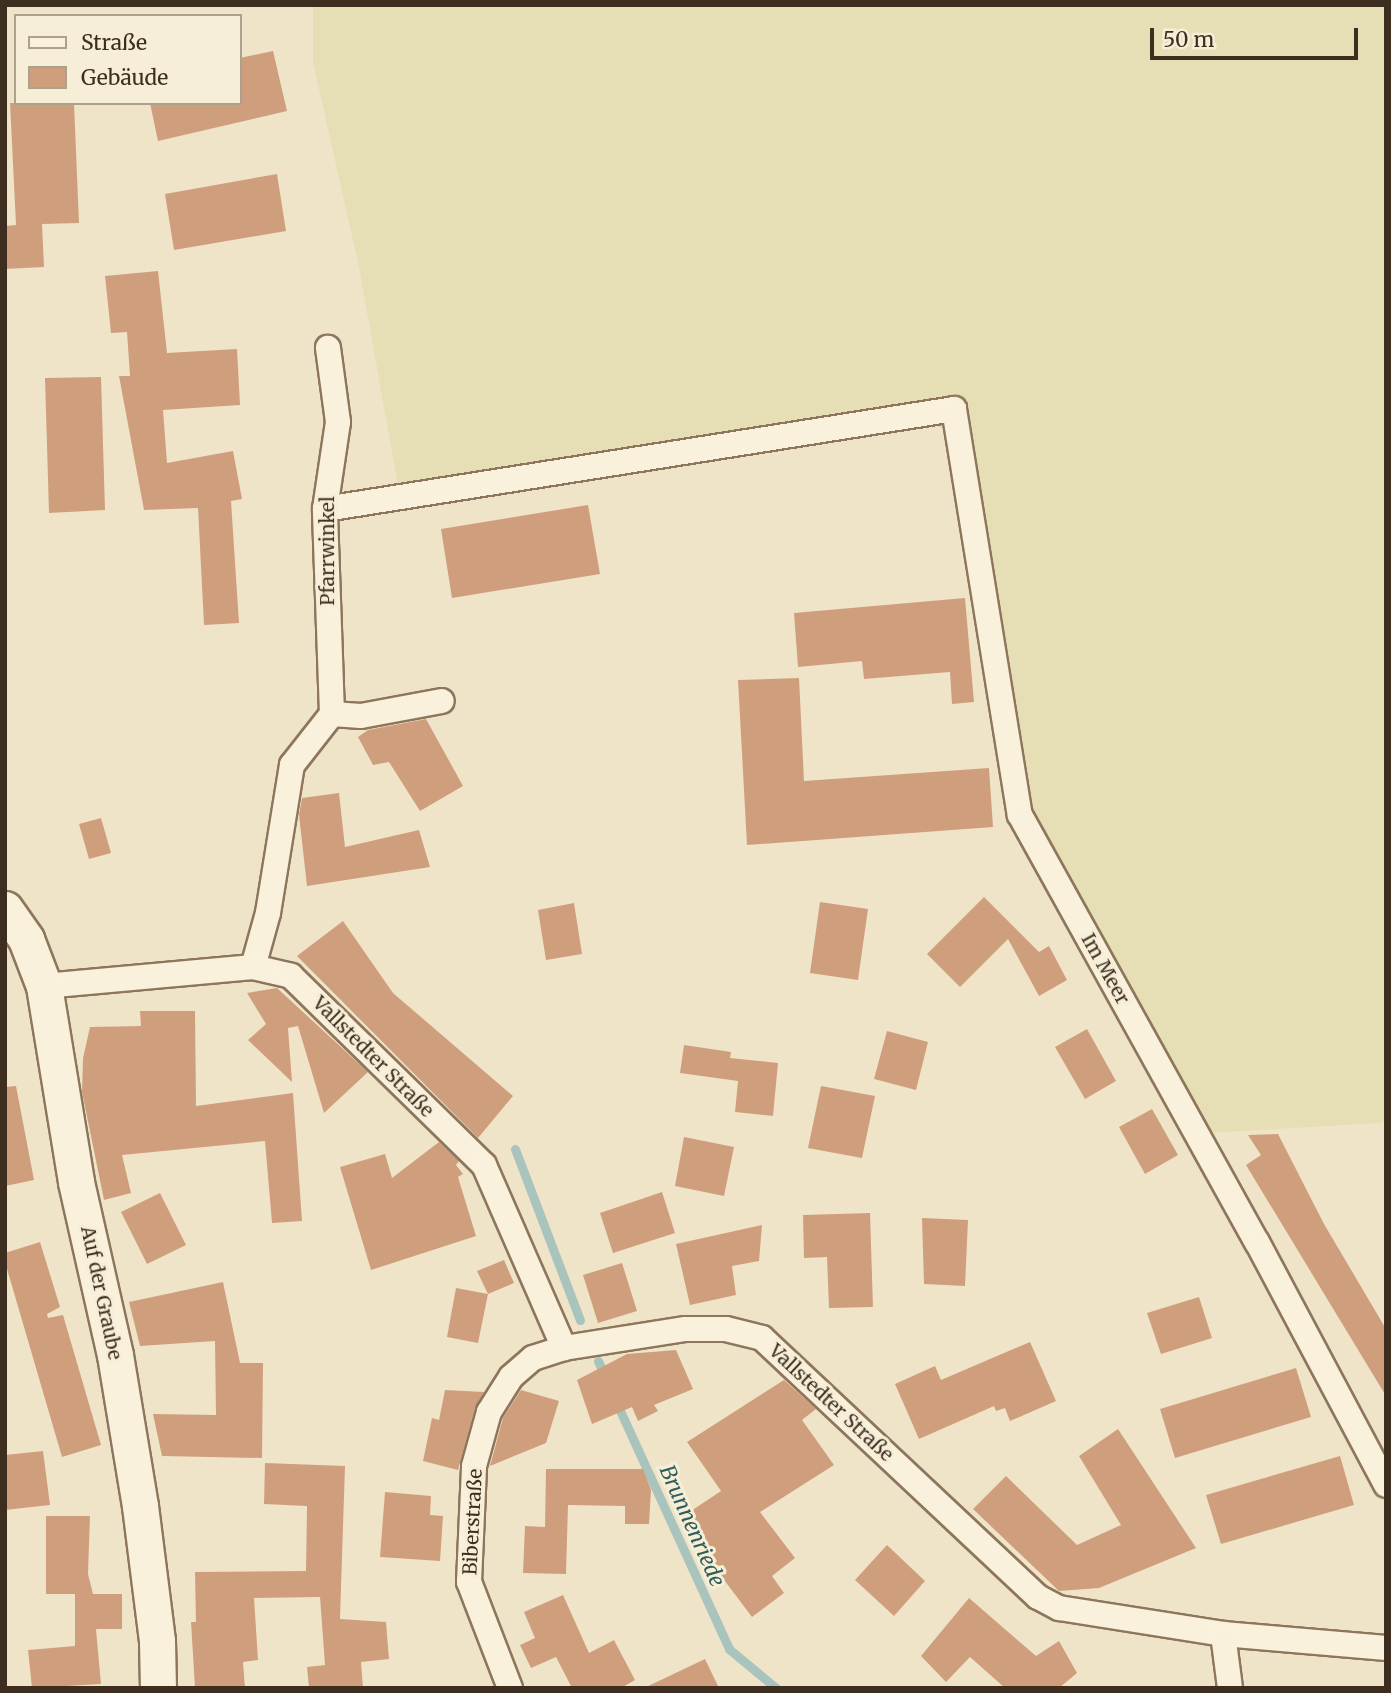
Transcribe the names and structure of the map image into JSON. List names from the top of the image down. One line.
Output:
{"streets":{"street":["Pfarrwinkel","Im Meer","Vallstedter Straße","Auf der Graube","Biberstraße"]},"crossings":[["Pfarrwinkel","Im Meer"],["Vallstedter Straße","Auf der Graube"],["Vallstedter Straße","Biberstraße"]],"water":["Brunnenriede"],"legend":["Straße","Gebäude"],"scale_bar":"50 m"}
